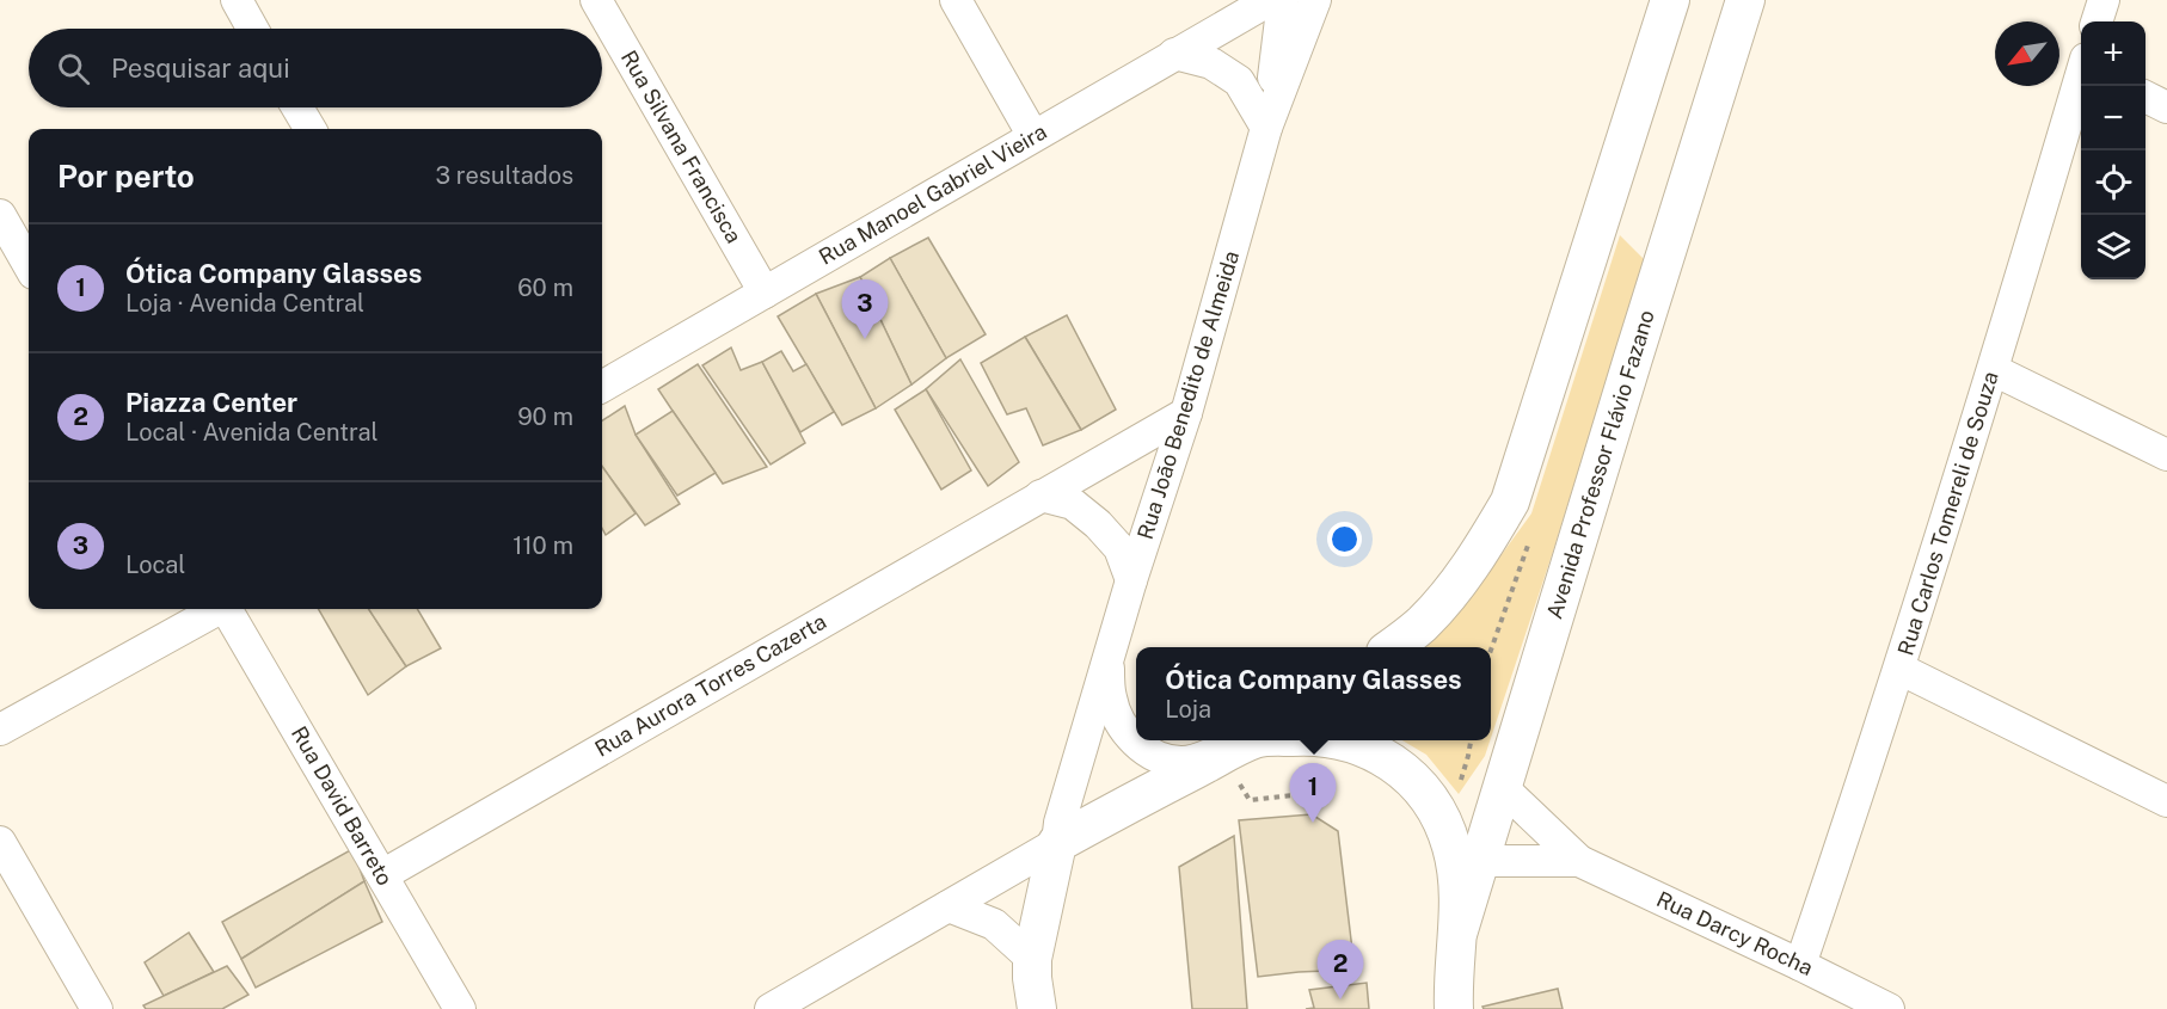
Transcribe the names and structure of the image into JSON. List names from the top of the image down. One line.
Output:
{"streets":{"street":["Rua Silvana Francisca","Rua Manoel Gabriel Vieira","Rua João Benedito de Almeida","Avenida Professor Flávio Fazano","Rua Carlos Tomereli de Souza","Rua Aurora Torres Cazerta","Rua David Barreto","Rua Darcy Rocha"]},"crossings":[["Rua Silvana Francisca","Rua Manoel Gabriel Vieira"],["Rua João Benedito de Almeida","Rua Aurora Torres Cazerta"],["Avenida Professor Flávio Fazano","Rua Darcy Rocha"],["Rua Carlos Tomereli de Souza","Rua Darcy Rocha"],["Rua Aurora Torres Cazerta","Rua David Barreto"]],"north":"bottom left","page":{"map_buttons":["+","−"],"search":"Pesquisar aqui","heading":["Por perto","3 resultados"],"list":[{"mark":"1","name":"Ótica Company Glasses","note":"Loja · Avenida Central","value":"60 m"},{"mark":"2","name":"Piazza Center","note":"Local · Avenida Central","value":"90 m"},{"mark":"3","name":"ㅤ","note":"Local","value":"110 m"}],"pins":["3","1","2"],"popup":["Ótica Company Glasses","Loja"]}}
